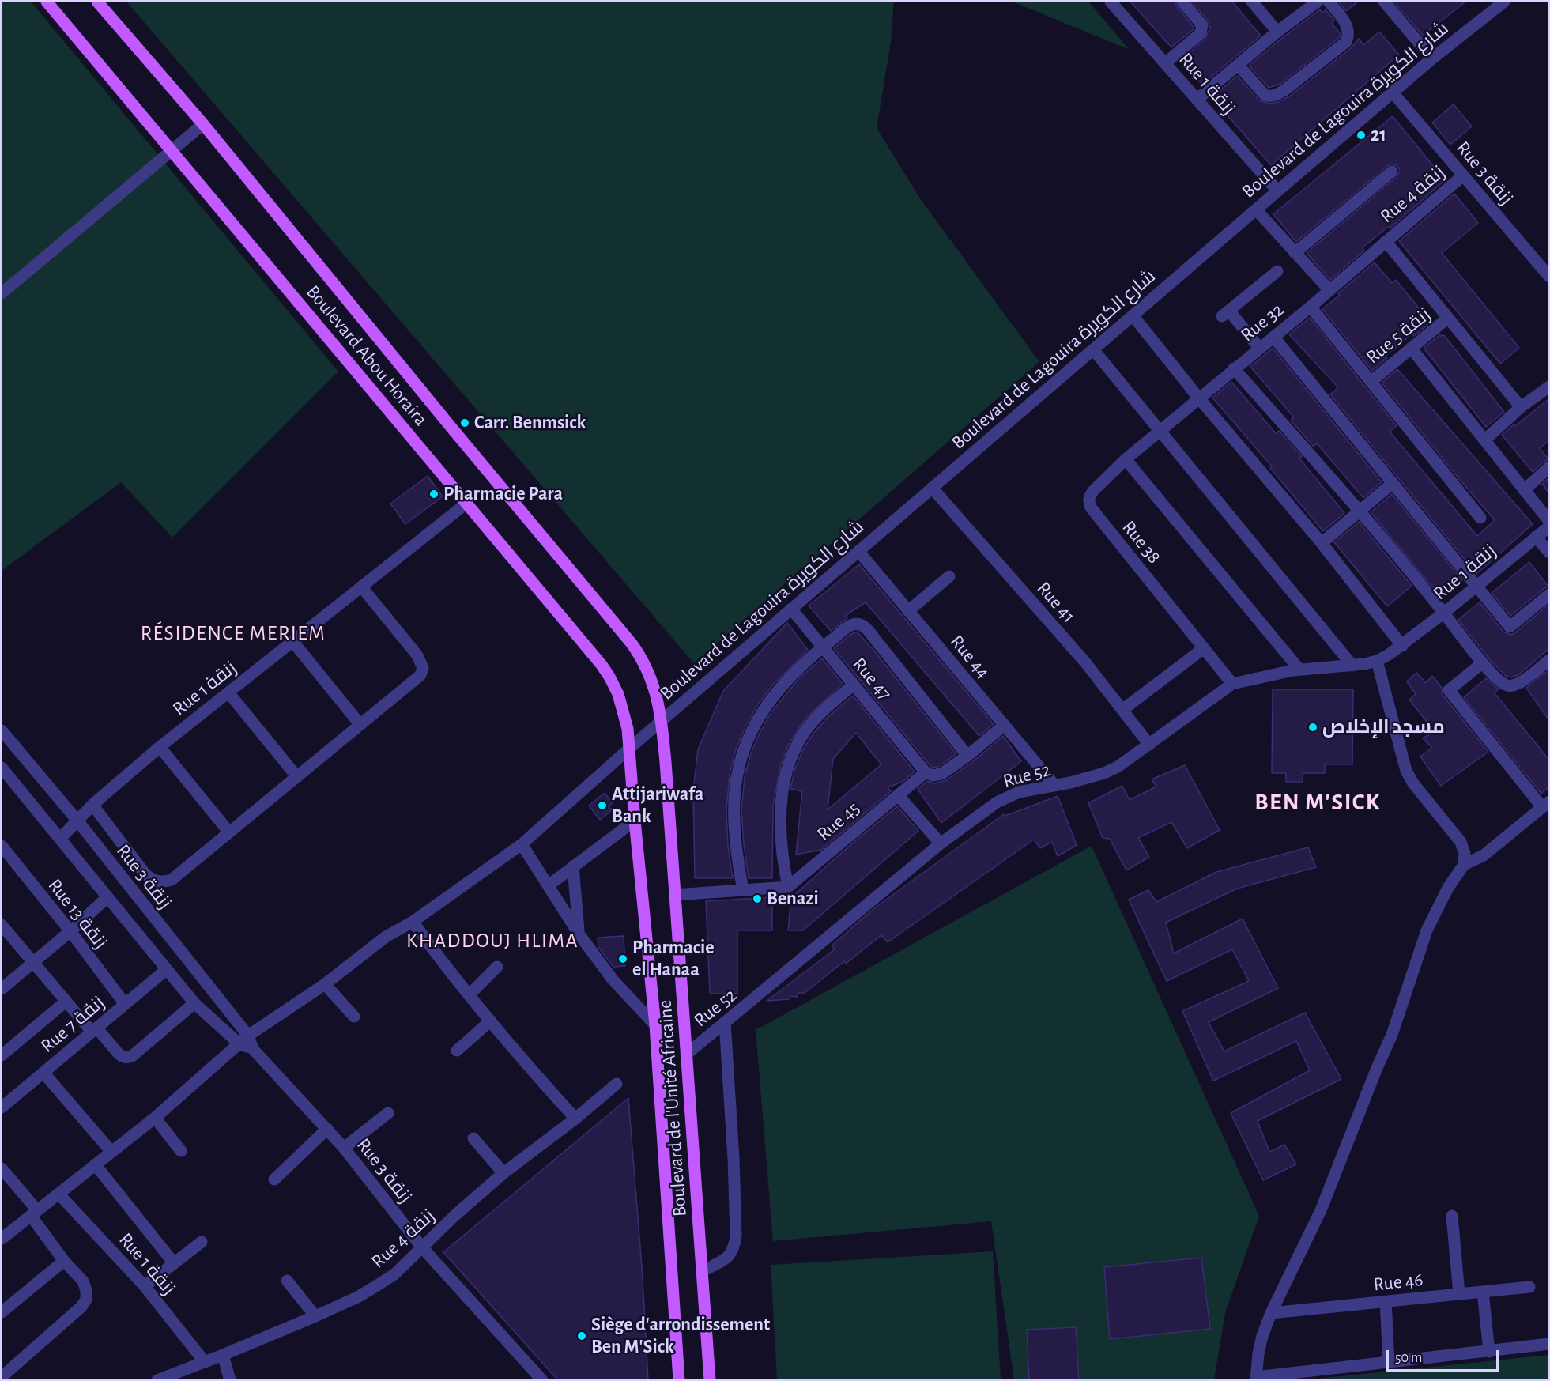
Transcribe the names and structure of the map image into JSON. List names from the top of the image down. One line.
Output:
{"streets":{"main road":["Boulevard Abou Horaira","Boulevard de l'Unité Africaine"],"street":["Rue 1 زنقة","Boulevard de Lagouira شارع الكويرة","Rue 3 زنقة","Rue 4 زنقة","Rue 32","Rue 5 زنقة","Rue 38","Rue 41","Rue 44","Rue 47","Rue 52","Rue 45","Rue 13 زنقة","Rue 7 زنقة","Rue 46"]},"crossings":[["Rue 1 زنقة","Boulevard de Lagouira شارع الكويرة"],["Rue 1 زنقة","Rue 3 زنقة"],["Rue 1 زنقة","Rue 4 زنقة"],["Rue 1 زنقة","Boulevard Abou Horaira"],["Rue 1 زنقة","Rue 52"],["Boulevard de Lagouira شارع الكويرة","Rue 3 زنقة"],["Boulevard de Lagouira شارع الكويرة","Boulevard Abou Horaira"],["Boulevard de Lagouira شارع الكويرة","Rue 41"],["Boulevard de Lagouira شارع الكويرة","Rue 44"],["Boulevard de Lagouira شارع الكويرة","Rue 47"],["Boulevard de Lagouira شارع الكويرة","Boulevard de l'Unité Africaine"],["Rue 3 زنقة","Rue 4 زنقة"],["Rue 3 زنقة","Rue 7 زنقة"],["Rue 4 زنقة","Rue 32"],["Rue 32","Rue 38"],["Boulevard Abou Horaira","Boulevard de l'Unité Africaine"],["Rue 38","Rue 52"],["Rue 41","Rue 52"],["Rue 44","Rue 52"],["Rue 47","Rue 45"],["Rue 52","Boulevard de l'Unité Africaine"],["Rue 13 زنقة","Rue 7 زنقة"]],"districts":["RÉSIDENCE MERIEM","BEN M'SICK","KHADDOUJ HLIMA"],"places":["21","Carr. Benmsick","Pharmacie Para","مسجد الإخلاص","Attijariwafa Bank","Benazi","Pharmacie el Hanaa","Siège d'arrondissement Ben M'Sick"],"scale_bar":"50 m"}
